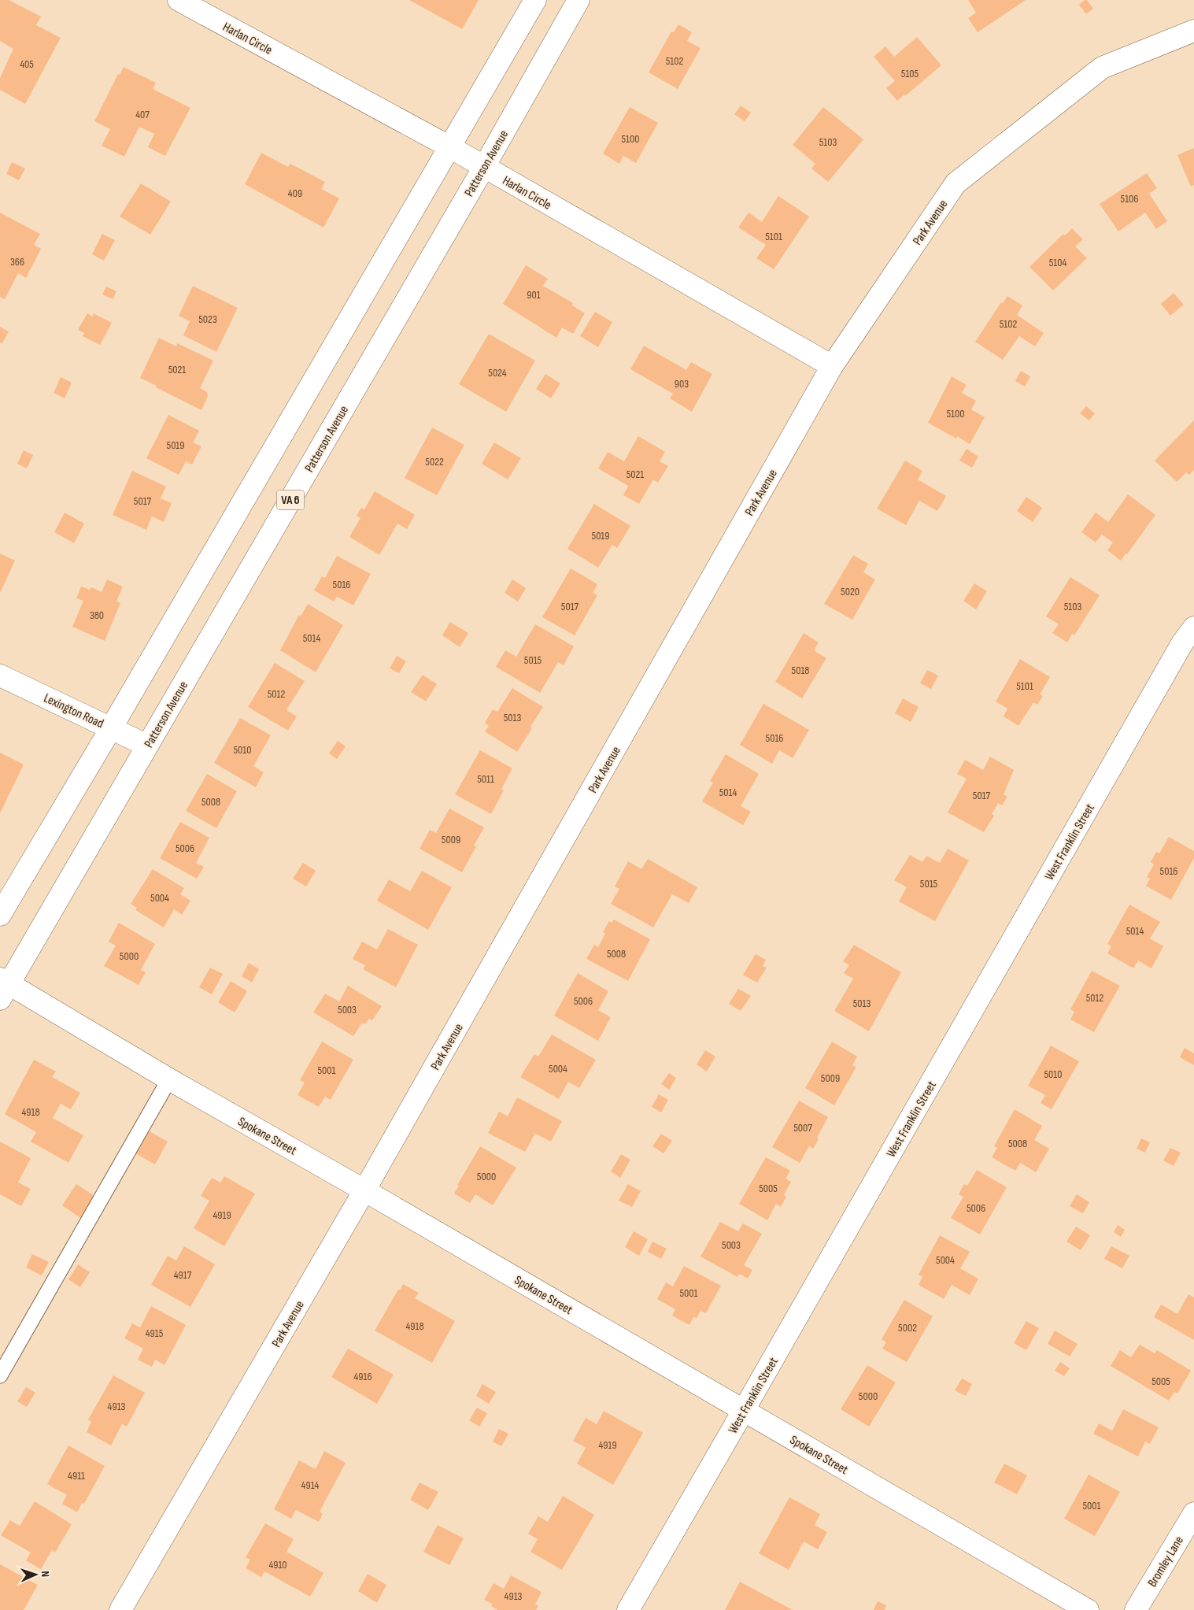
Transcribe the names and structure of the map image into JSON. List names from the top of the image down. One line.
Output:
{"streets":{"street":["Harlan Circle","Patterson Avenue","Park Avenue","VA 6","Lexington Road","West Franklin Street","Spokane Street","Bromley Lane"]},"crossings":[["Harlan Circle","Patterson Avenue"],["Harlan Circle","Park Avenue"],["Patterson Avenue","Lexington Road"],["Patterson Avenue","Spokane Street"],["Park Avenue","Spokane Street"],["West Franklin Street","Spokane Street"]],"house_numbers":["5102","405","5105","407","5100","5103","409","5106","5101","366","5104","901","5023","5102","5021","5024","903","5100","5019","5022","5021","5017","5019","5016","5020","5017","5103","380","5014","5015","5018","5101","5012","5013","5016","5010","5011","5014","5017","5008","5009","5006","5016","5015","5004","5014","5008","5000","5012","5006","5013","5003","5004","5001","5010","5009","4918","5007","5008","5000","5005","5006","4919","5003","5004","4917","5001","4918","5002","4915","4916","5005","5000","4913","4919","4911","4914","5001","4910","4913"],"north":"right"}
